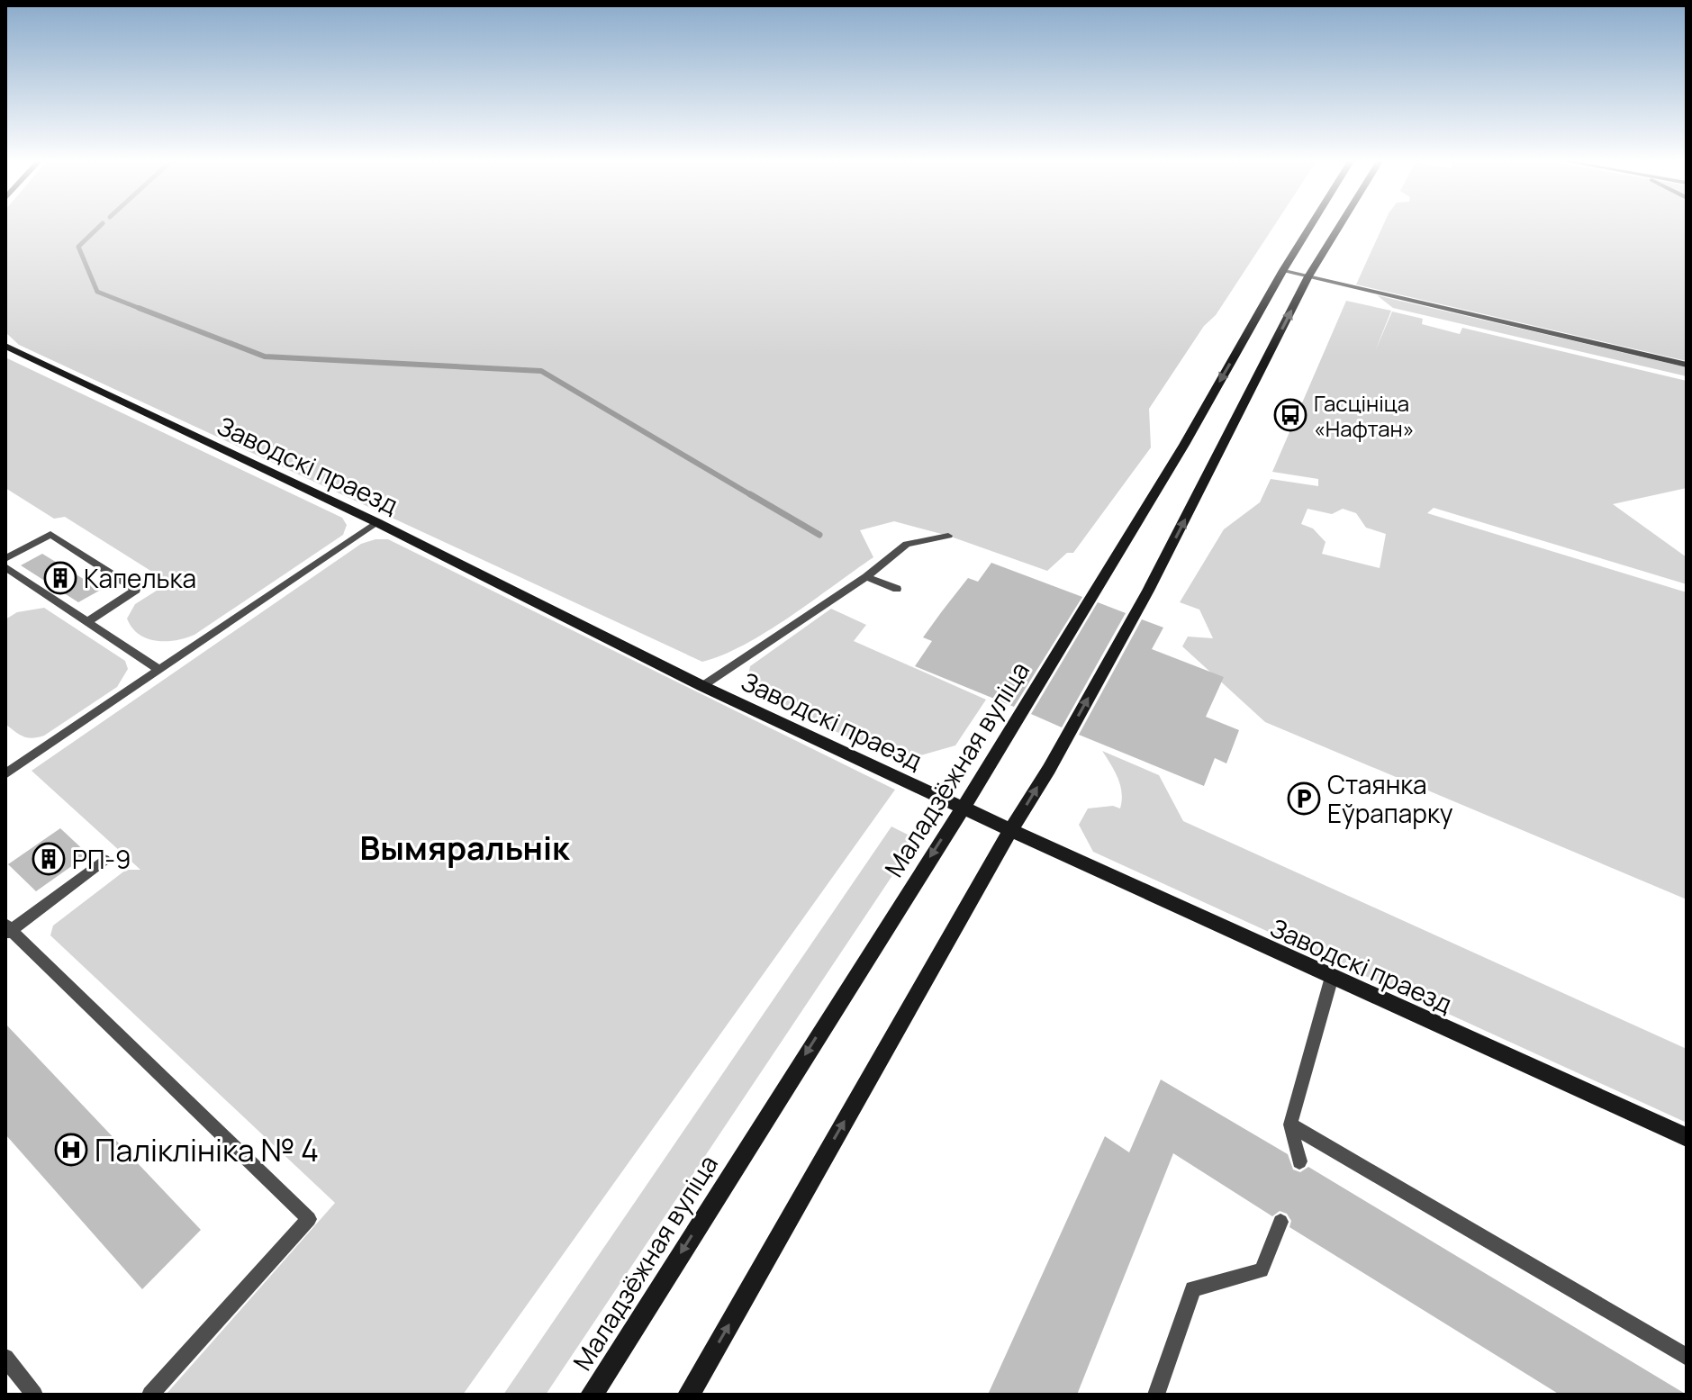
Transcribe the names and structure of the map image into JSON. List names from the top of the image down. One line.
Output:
{"streets":{"main road":["Заводскі праезд","Маладзёжная вуліца"]},"crossings":[["Заводскі праезд","Маладзёжная вуліца"]],"districts":["Вымяральнік"],"places":{"bus stop":["Гасцініца «Нафтан»"],"building":["Капелька","РП-9"],"parking":["Стаянка Еўрапарку"],"hospital":["Паліклініка № 4"]}}
